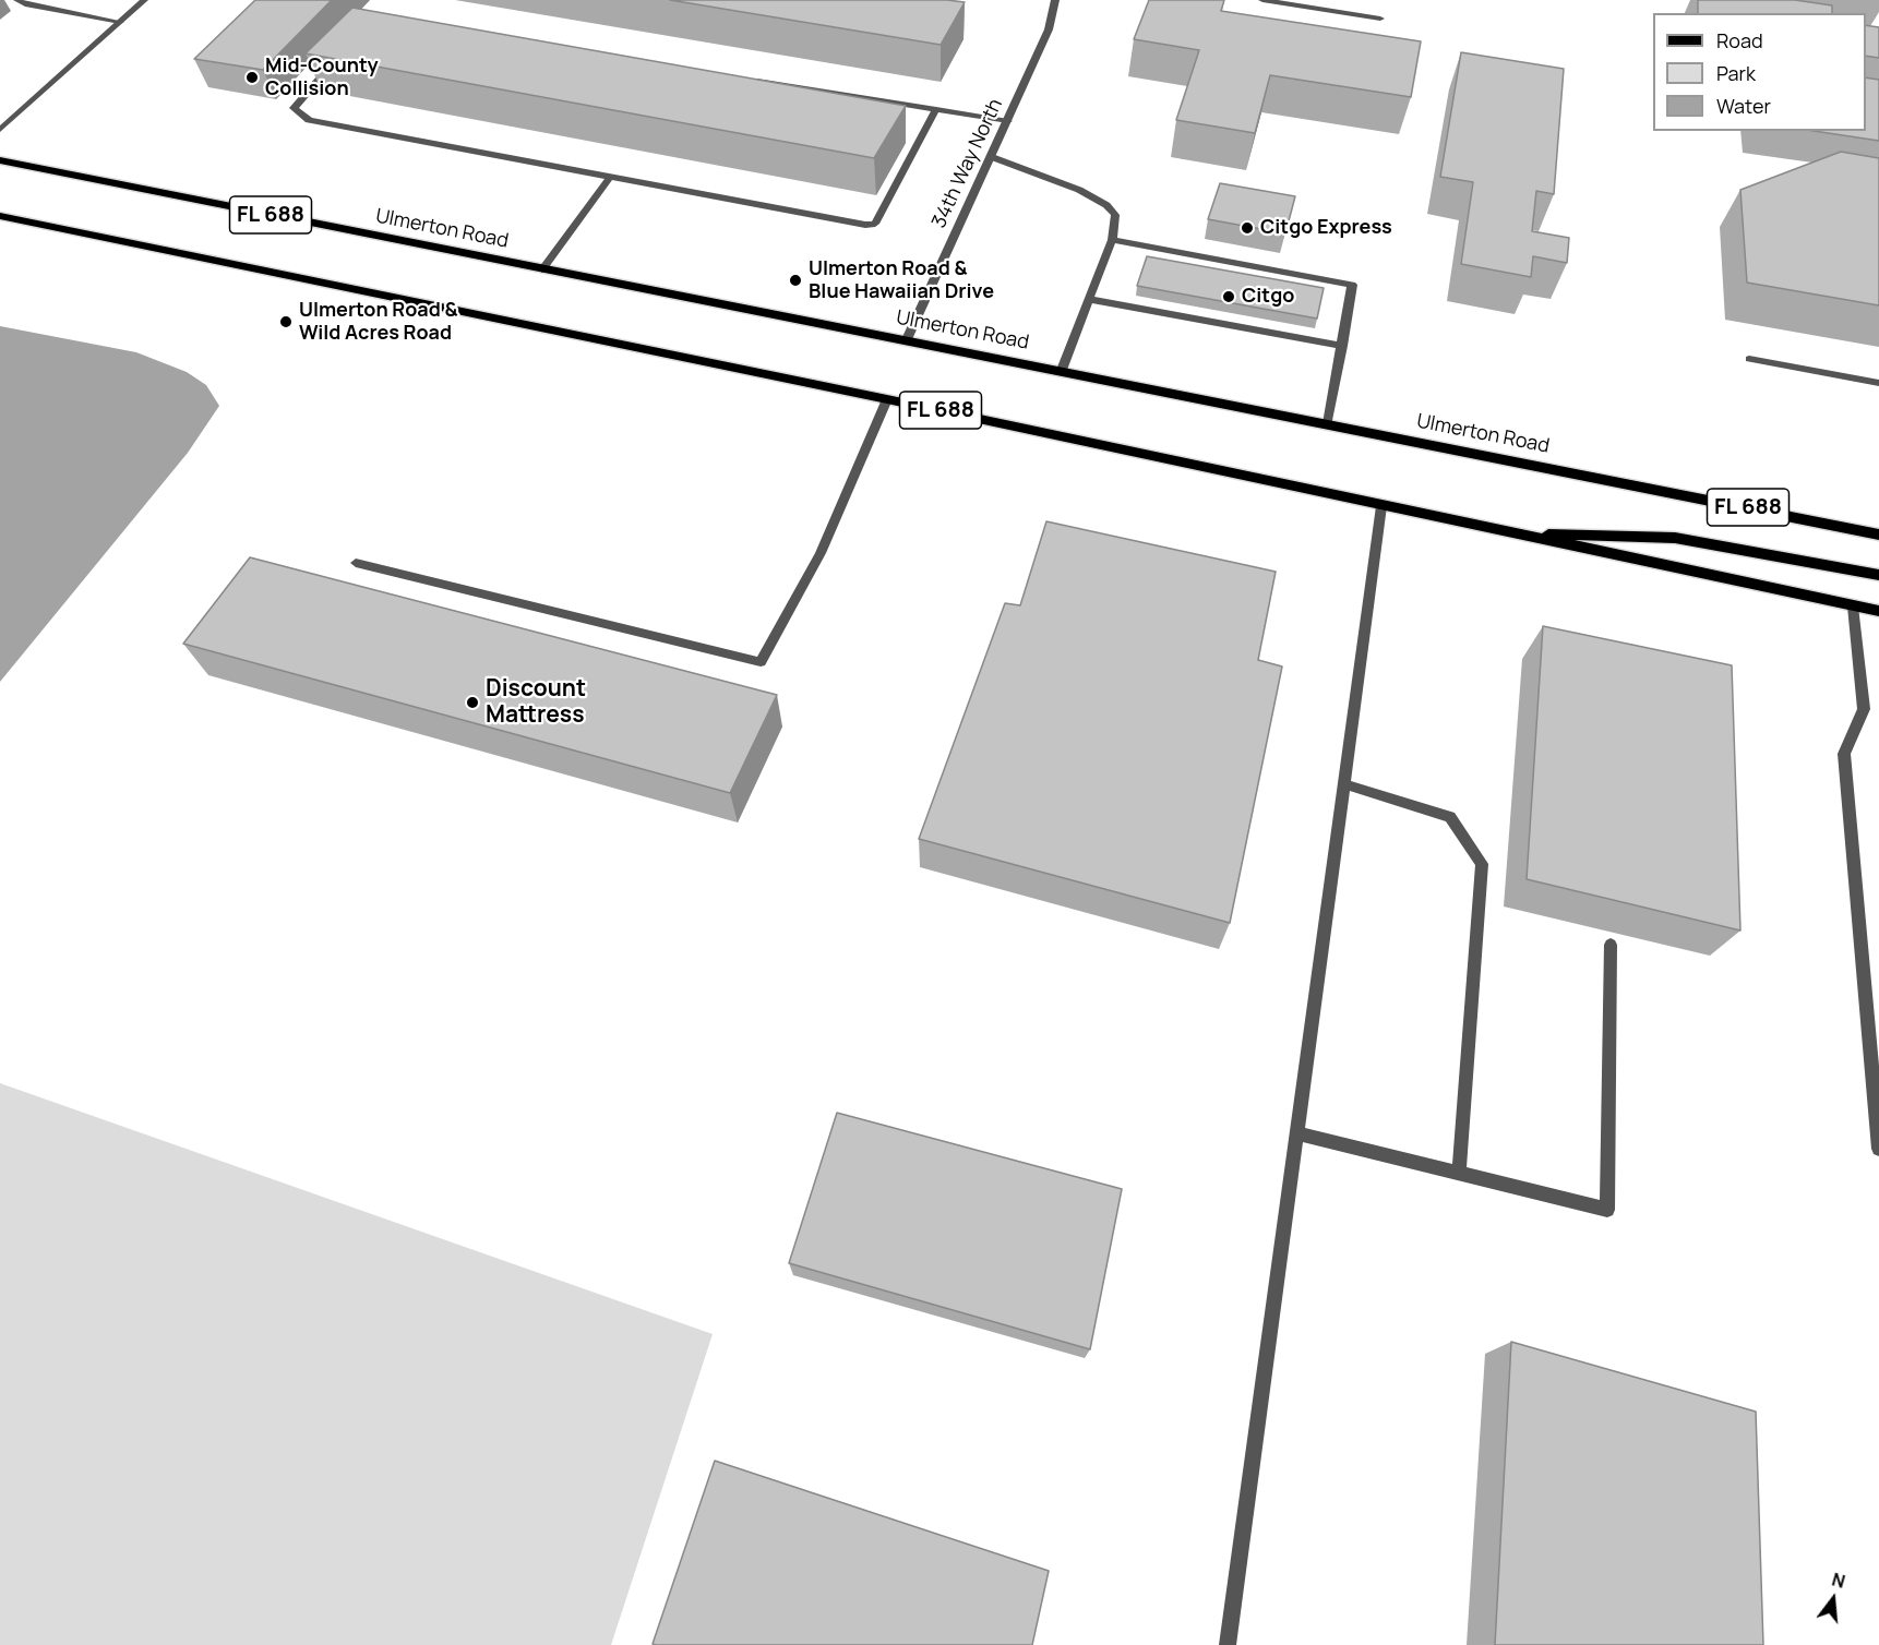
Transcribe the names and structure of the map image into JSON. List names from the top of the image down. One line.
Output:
{"streets":{"main road":["FL 688","Ulmerton Road"],"street":["34th Way North"]},"crossings":[["34th Way North","Ulmerton Road"]],"places":["Mid-County Collision","Citgo Express","Ulmerton Road & Blue Hawaiian Drive","Citgo","Ulmerton Road & Wild Acres Road","Discount Mattress"],"legend":["Road","Park","Water"],"north":"top"}
